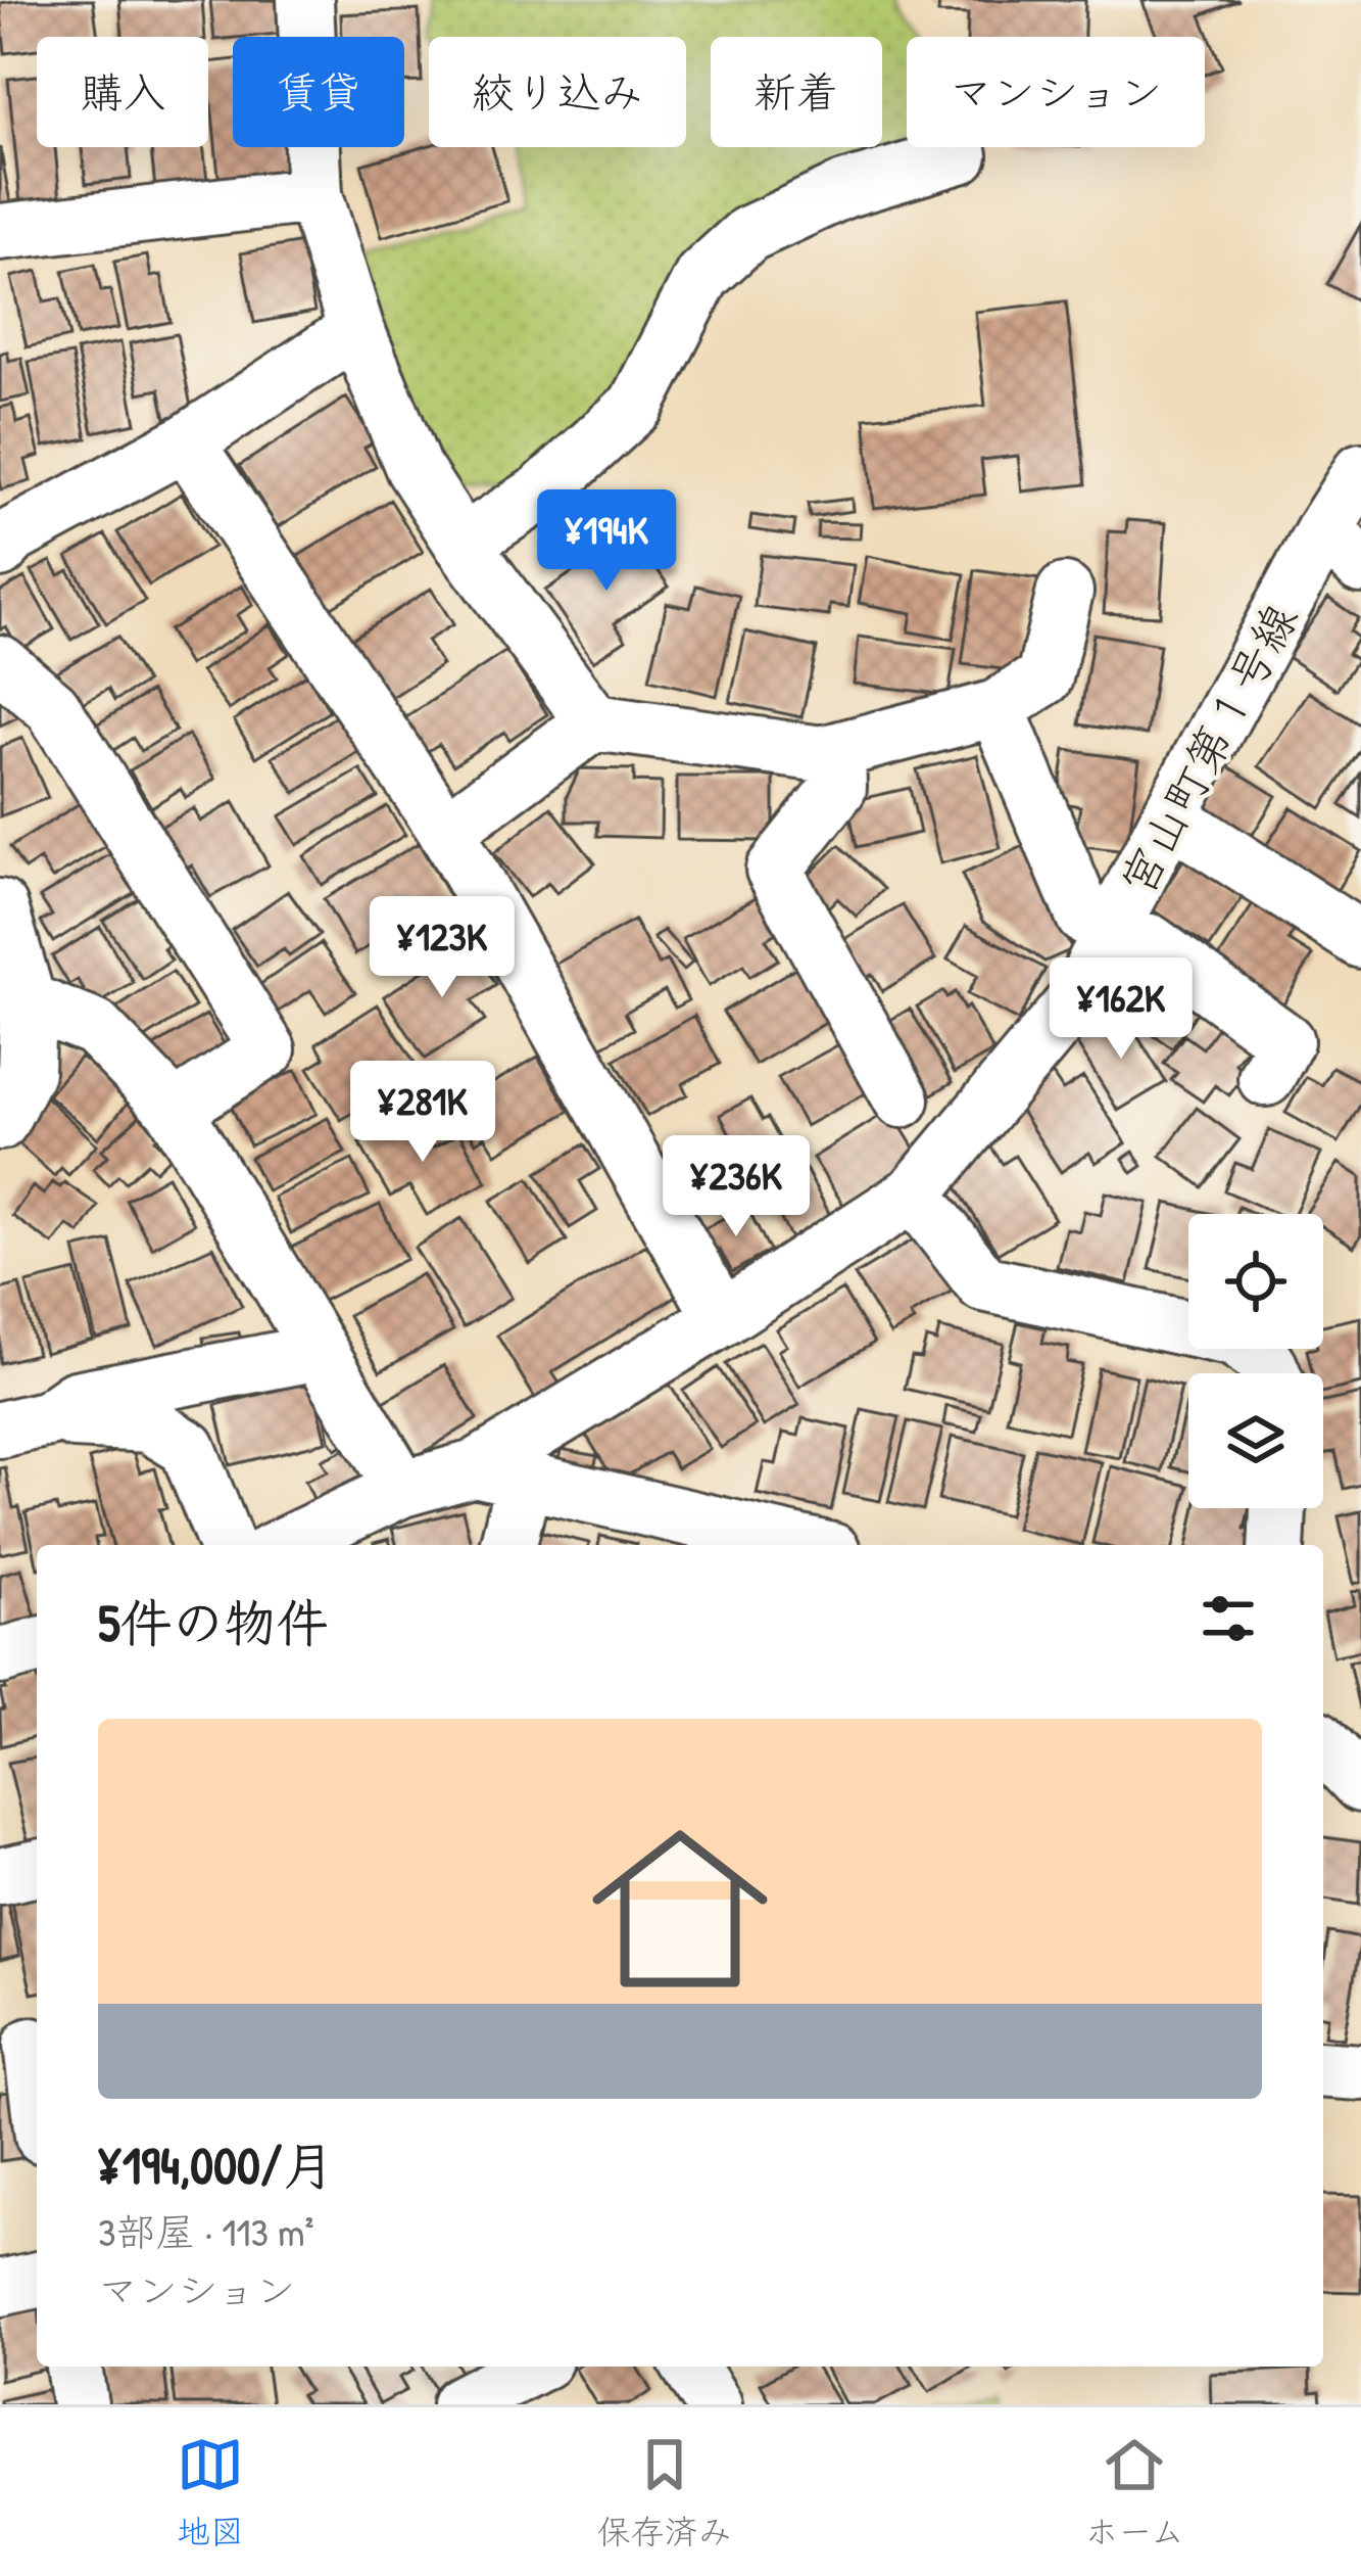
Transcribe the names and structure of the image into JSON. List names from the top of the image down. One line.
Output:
{"streets":{"street":["宮山町第１号線"]},"page":{"chip":["購入","賃貸","絞り込み","新着","マンション"],"price":["¥194K","¥123K","¥162K","¥281K","¥236K"],"heading":"5件の物件","list":[{"name":"¥194,000/月","note":"3部屋 · 113 m² · マンション"}],"tabs":["地図","保存済み","ホーム"]}}
